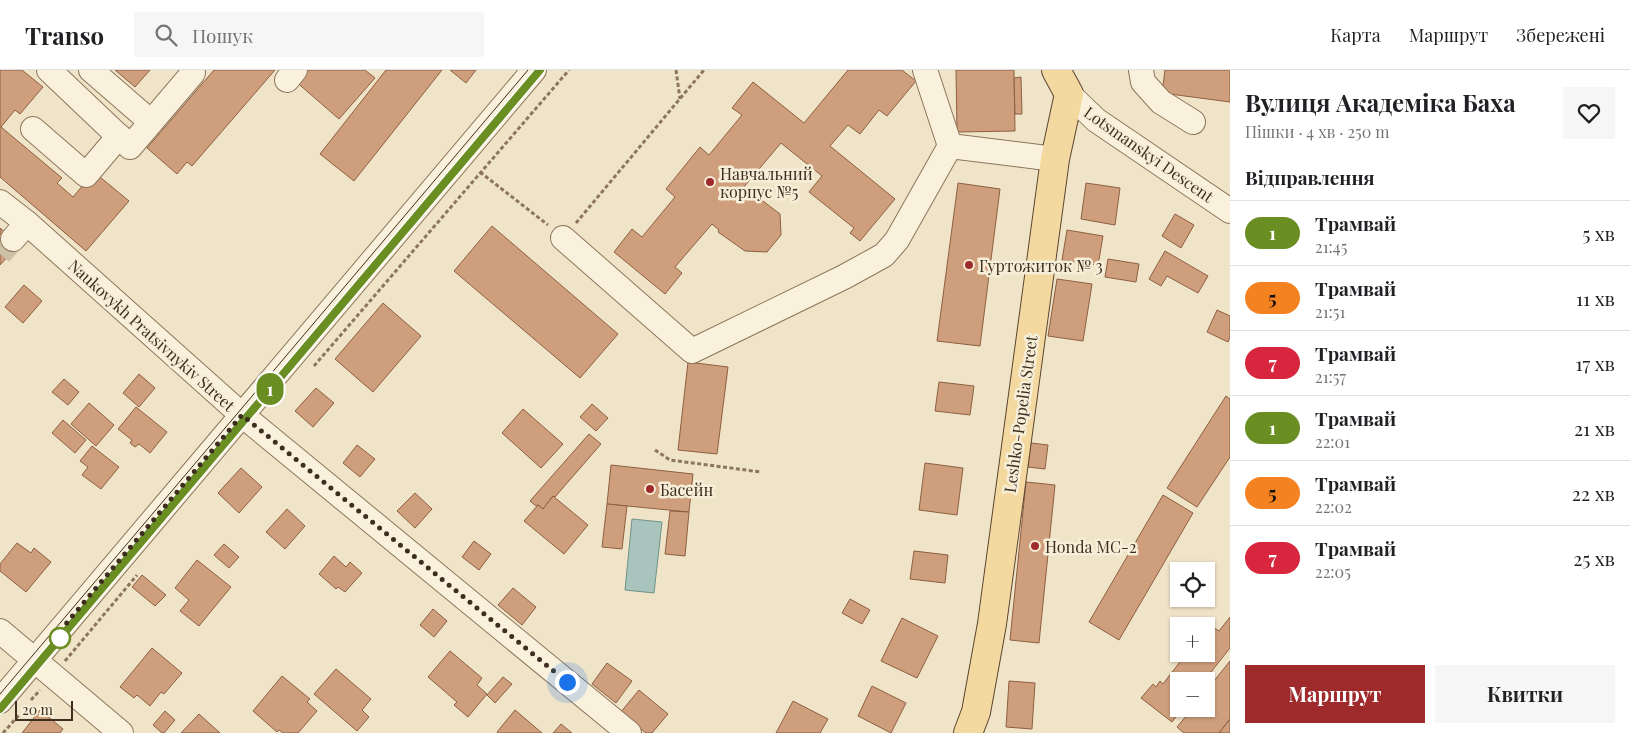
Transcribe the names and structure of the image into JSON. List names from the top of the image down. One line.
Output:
{"streets":{"main road":["Leshko-Popelia Street"],"street":["Lotsmanskyi Descent","Naukovykh Pratsivnykiv Street"]},"crossings":[["Lotsmanskyi Descent","Leshko-Popelia Street"]],"places":["Навчальний корпус №5","Гуртожиток № 3","Басейн","Honda МС-2"],"lines":["tram line 1"],"scale_bar":"20 m","page":{"header":"Transo","search":"Пошук","nav":["Карта","Маршрут","Збережені"],"on_map":"1","heading":[["Вулиця Академіка Баха","Пішки · 4 хв · 250 m"],"Відправлення"],"list":[{"mark":"1","name":"Трамвай","note":"21:45","value":"5 хв"},{"mark":"5","name":"Трамвай","note":"21:51","value":"11 хв"},{"mark":"7","name":"Трамвай","note":"21:57","value":"17 хв"},{"mark":"1","name":"Трамвай","note":"22:01","value":"21 хв"},{"mark":"5","name":"Трамвай","note":"22:02","value":"22 хв"},{"mark":"7","name":"Трамвай","note":"22:05","value":"25 хв"}],"map_buttons":["+","−"],"buttons":["Маршрут","Квитки"],"scale":"20 m"}}
